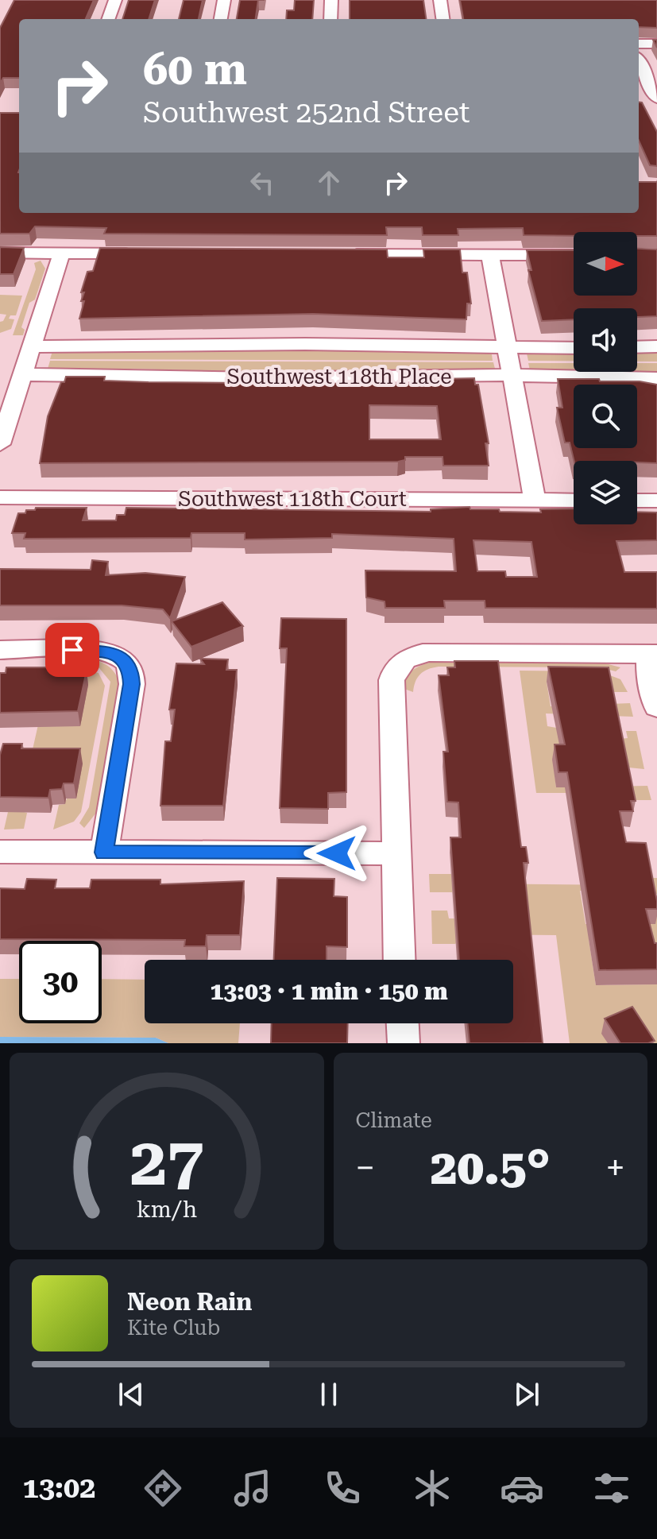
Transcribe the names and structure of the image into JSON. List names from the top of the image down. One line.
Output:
{"streets":{"street":["Southwest 118th Place","Southwest 118th Court"]},"north":"right","page":{"turn":["60 m","Southwest 252nd Street"],"limit":"30","trip":"13:03 · 1 min · 150 m","tile":"Climate","heat":["−","20.5°","+"],"song":["Neon Rain","Kite Club"],"tabs":"13:02","gauge":["27","km/h"]}}
